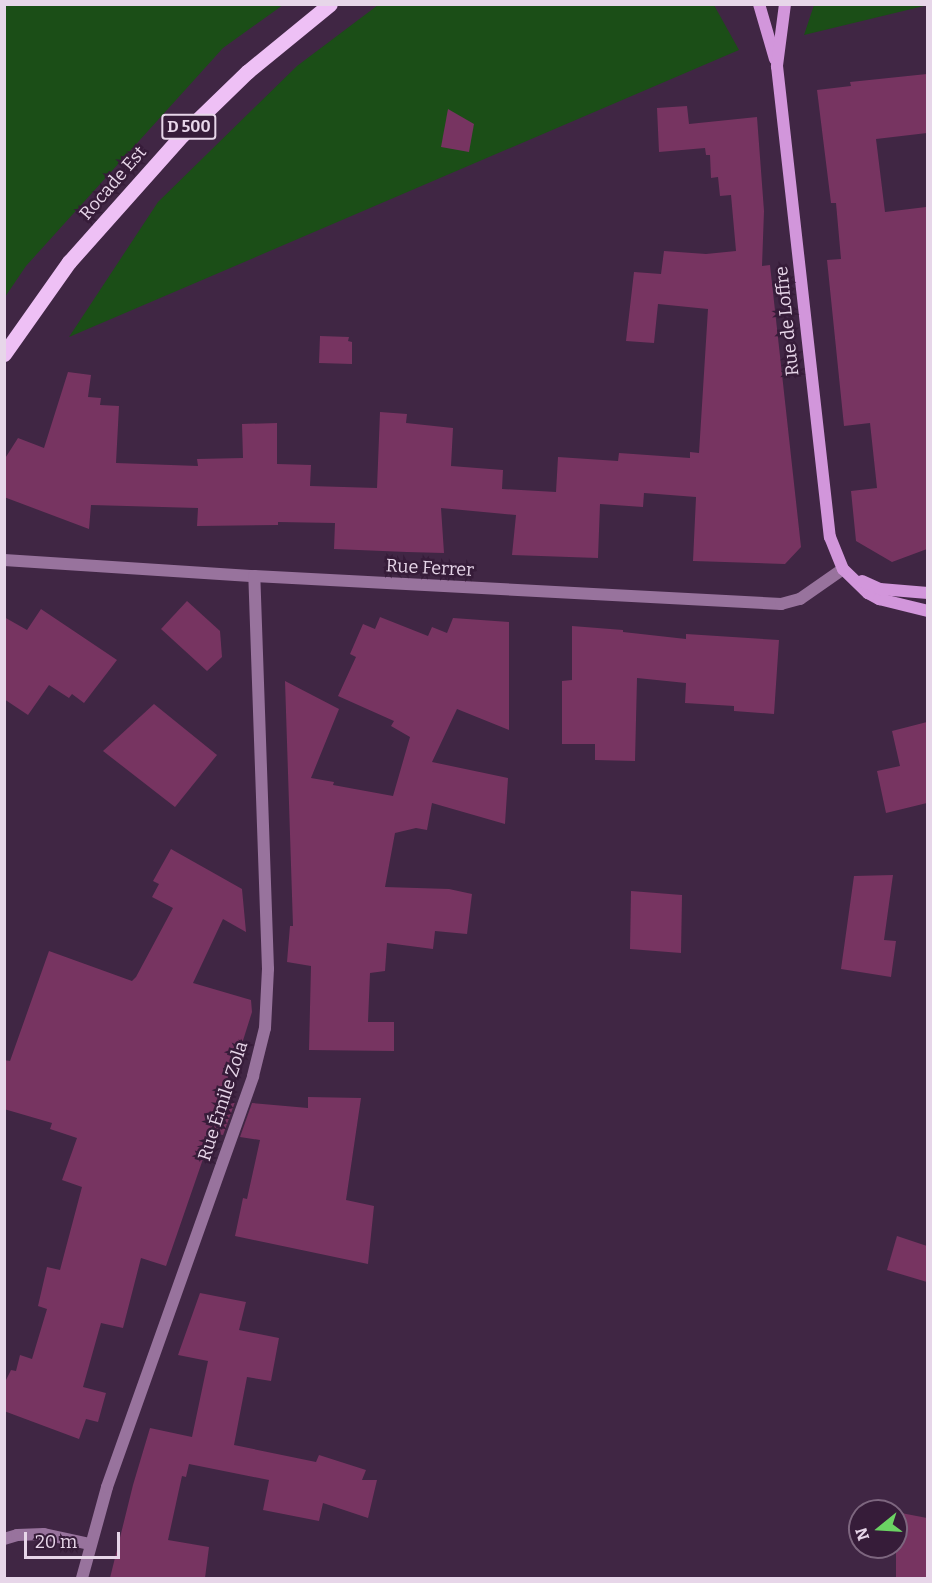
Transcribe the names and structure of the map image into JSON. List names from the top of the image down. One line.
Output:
{"streets":{"main road":["D 500","Rocade Est"],"street":["Rue de Loffre","Rue Ferrer","Rue Émile Zola"]},"crossings":[["Rue de Loffre","Rue Ferrer"],["Rue Ferrer","Rue Émile Zola"]],"scale_bar":"20 m","north":"left"}
